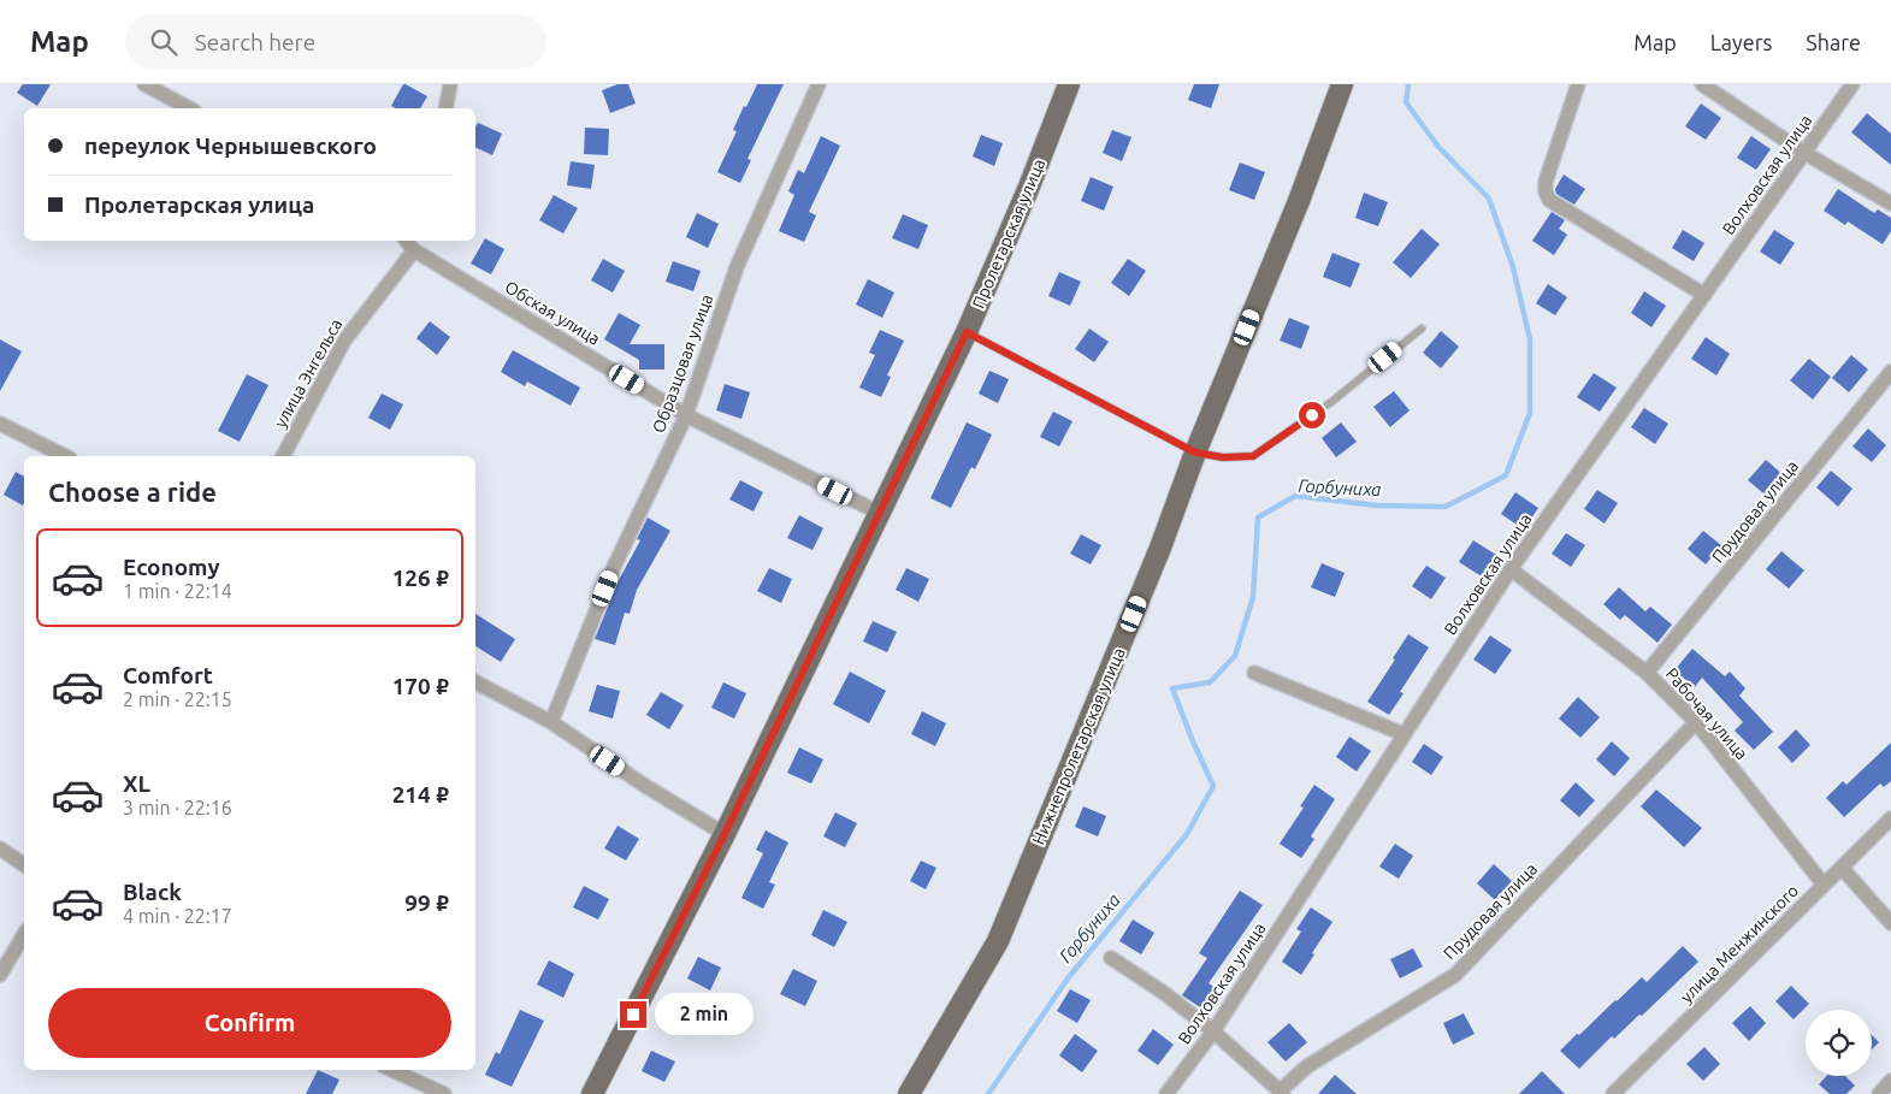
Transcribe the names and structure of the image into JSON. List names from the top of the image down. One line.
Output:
{"streets":{"main road":["Пролетарская улица","Нижнепролетарская улица"],"street":["Волховская улица","Обская улица","Образцовая улица","улица Энгельса","Прудовая улица","Рабочая улица","улица Менжинского"]},"crossings":[["Волховская улица","Рабочая улица"],["Пролетарская улица","Обская улица"],["Обская улица","Образцовая улица"],["Обская улица","улица Энгельса"],["Прудовая улица","Рабочая улица"],["Рабочая улица","улица Менжинского"]],"water":["Горбуниха"],"page":{"header":"Map","search":"Search here","nav":["Map","Layers","Share"],"banner":["переулок Чернышевского","Пролетарская улица"],"heading":"Choose a ride","list":[{"name":"Economy","note":"1 min · 22:14","value":"126 ₽"},{"name":"Comfort","note":"2 min · 22:15","value":"170 ₽"},{"name":"XL","note":"3 min · 22:16","value":"214 ₽"},{"name":"Black","note":"4 min · 22:17","value":"99 ₽"}],"buttons":"Confirm","bubble":"2 min"}}
